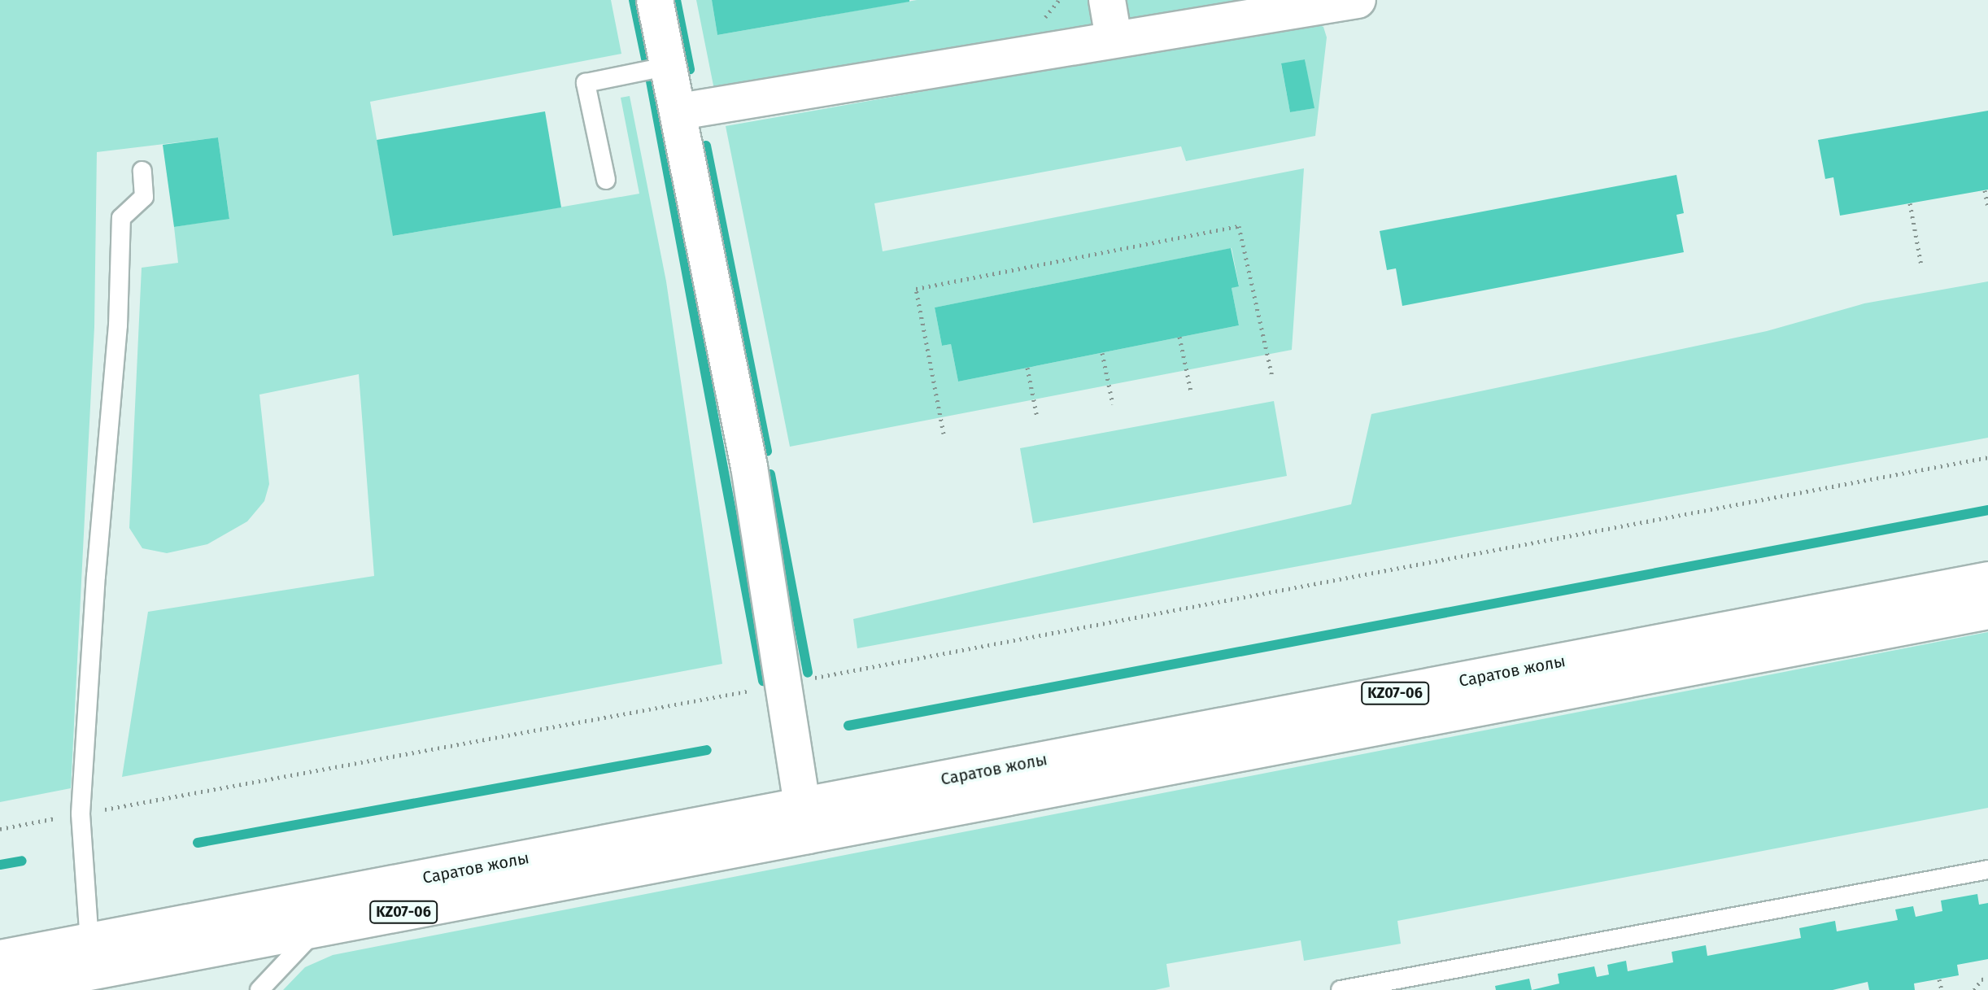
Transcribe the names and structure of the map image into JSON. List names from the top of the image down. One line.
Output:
{"streets":{"main road":["Саратов жолы","KZ07-06"]}}
